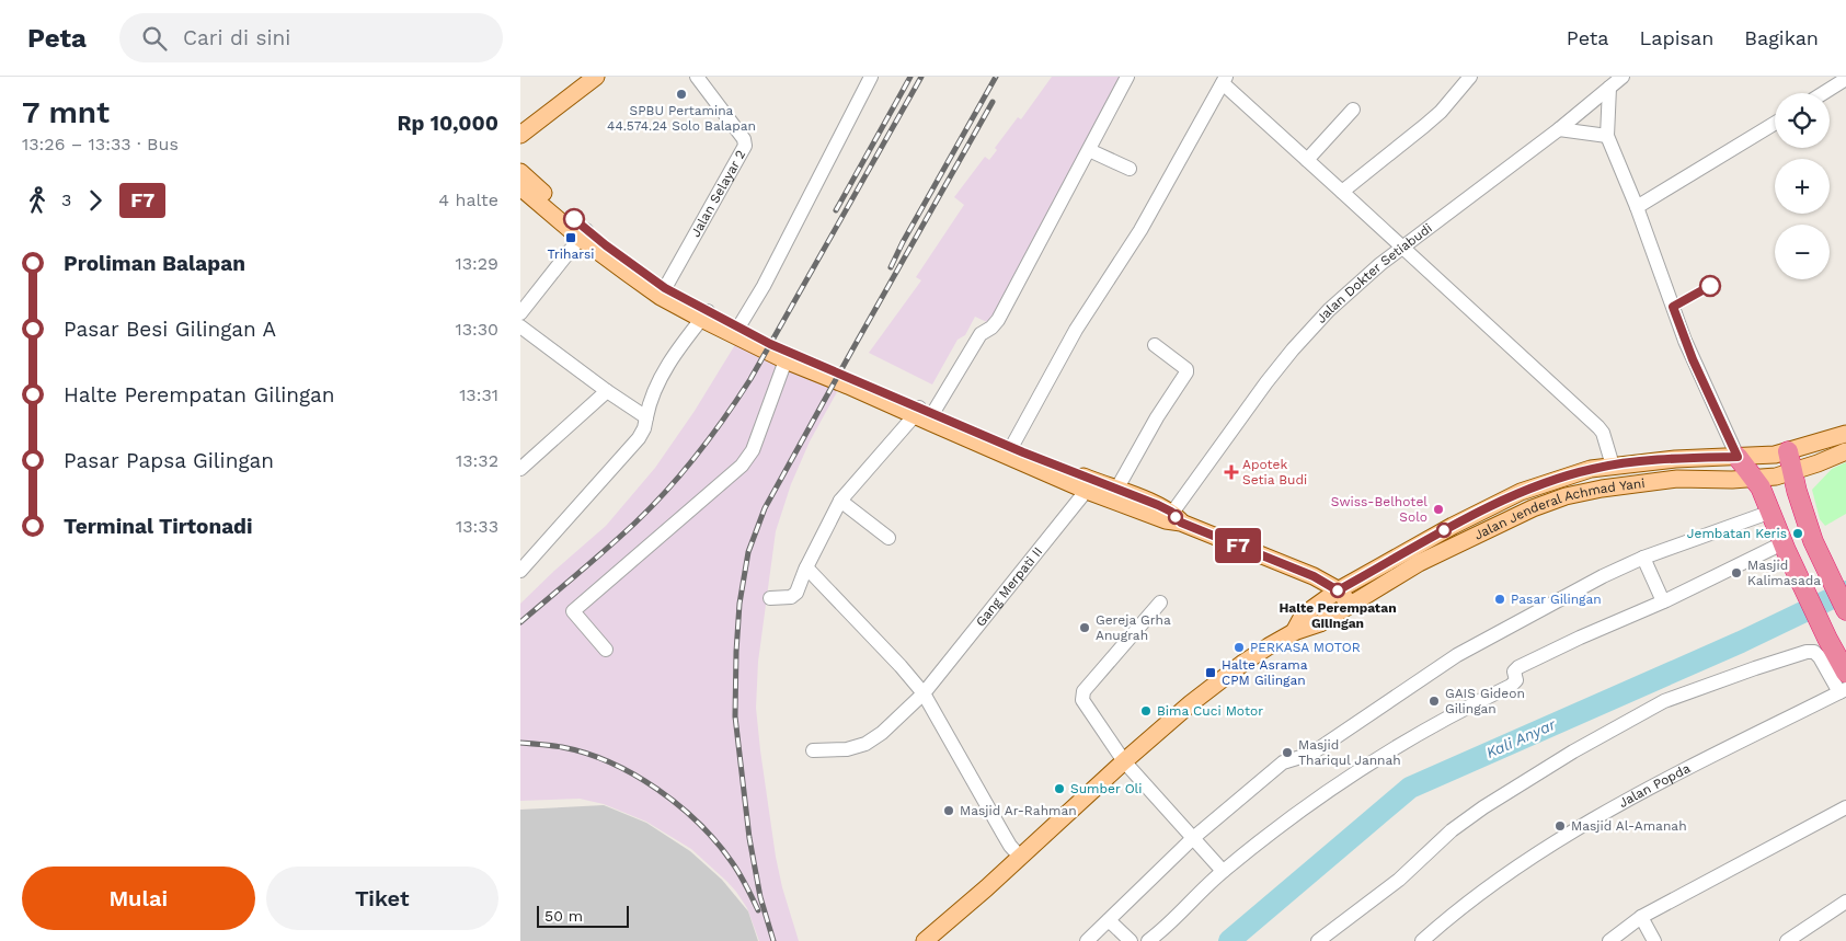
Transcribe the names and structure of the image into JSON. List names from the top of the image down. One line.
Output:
{"streets":{"main road":["Jalan Jenderal Achmad Yani"],"street":["Jalan Selayar 2","Jalan Dokter Setiabudi","Gang Merpati II","Jalan Popda"]},"water":["Kali Anyar"],"places":{"other":["SPBU Pertamina 44.574.24 Solo Balapan","Swiss-Belhotel Solo","Jembatan Keris","Masjid Kalimasada","Halte Perempatan Gilingan","Pasar Gilingan","Gereja Grha Anugrah","PERKASA MOTOR","GAIS Gideon Gilingan","Bima Cuci Motor","Masjid Thariqul Jannah","Sumber Oli","Masjid Ar-Rahman","Masjid Al-Amanah"],"transit":["Triharsi","Halte Asrama CPM Gilingan"],"health":["Apotek Setia Budi"]},"lines":["bus line F7"],"scale_bar":"50 m","page":{"header":"Peta","search":"Cari di sini","nav":["Peta","Lapisan","Bagikan"],"heading":["7 mnt","13:26 – 13:33 · Bus","Rp 10,000"],"on_map":"F7","map_buttons":["+","−"],"legs":["3","F7","4 halte"],"list":[{"name":"Proliman Balapan","value":"13:29"},{"name":"Pasar Besi Gilingan A","value":"13:30"},{"name":"Halte Perempatan Gilingan","value":"13:31"},{"name":"Pasar Papsa Gilingan","value":"13:32"},{"name":"Terminal Tirtonadi","value":"13:33"}],"buttons":["Mulai","Tiket"],"scale":"50 m"}}
